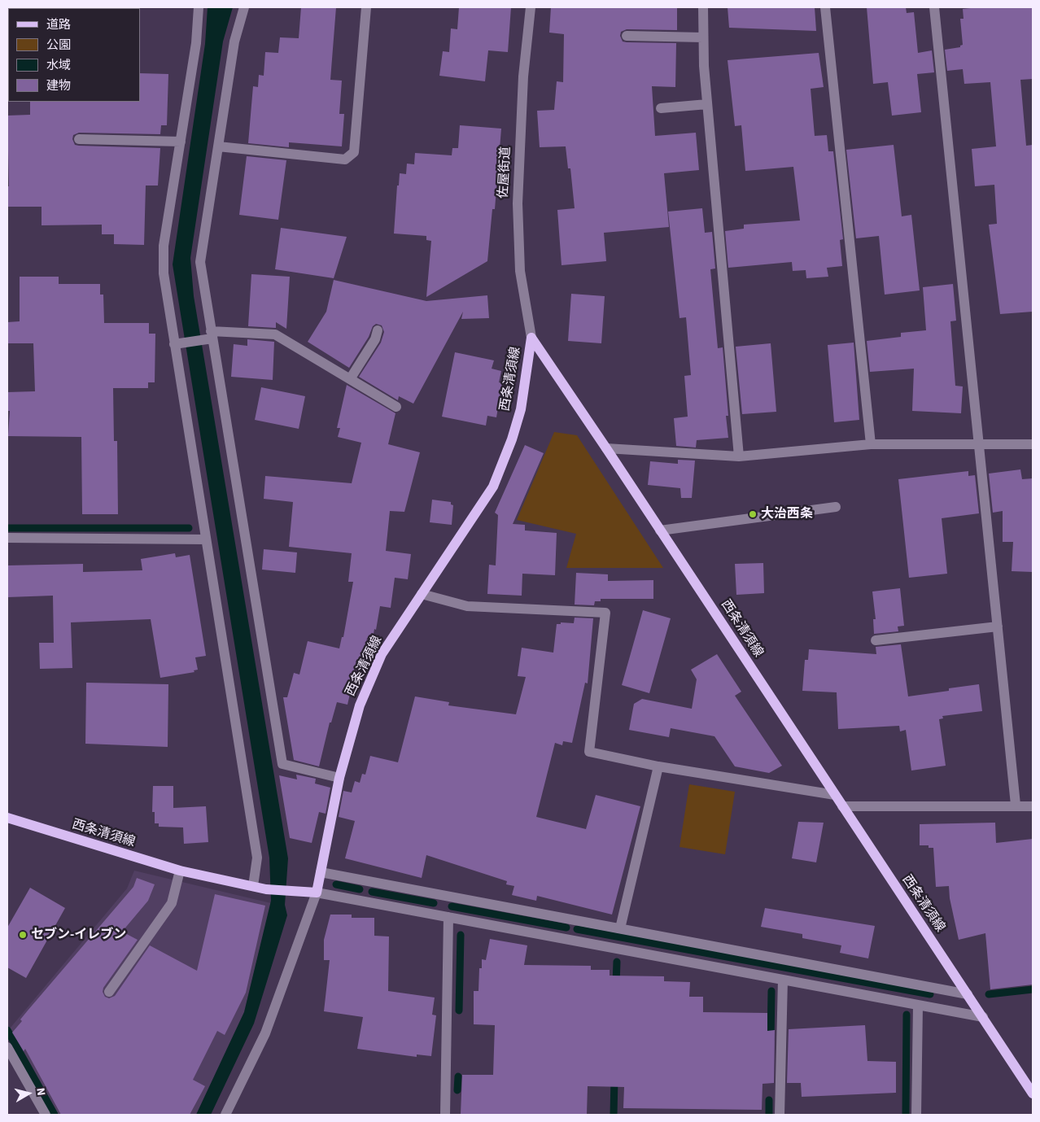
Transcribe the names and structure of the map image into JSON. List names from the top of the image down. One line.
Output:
{"streets":{"main road":["西条清須線"],"street":["佐屋街道"]},"crossings":[["佐屋街道","西条清須線"]],"places":["大治西条","セブン-イレブン"],"legend":["道路","公園","水域","建物"],"north":"right"}
